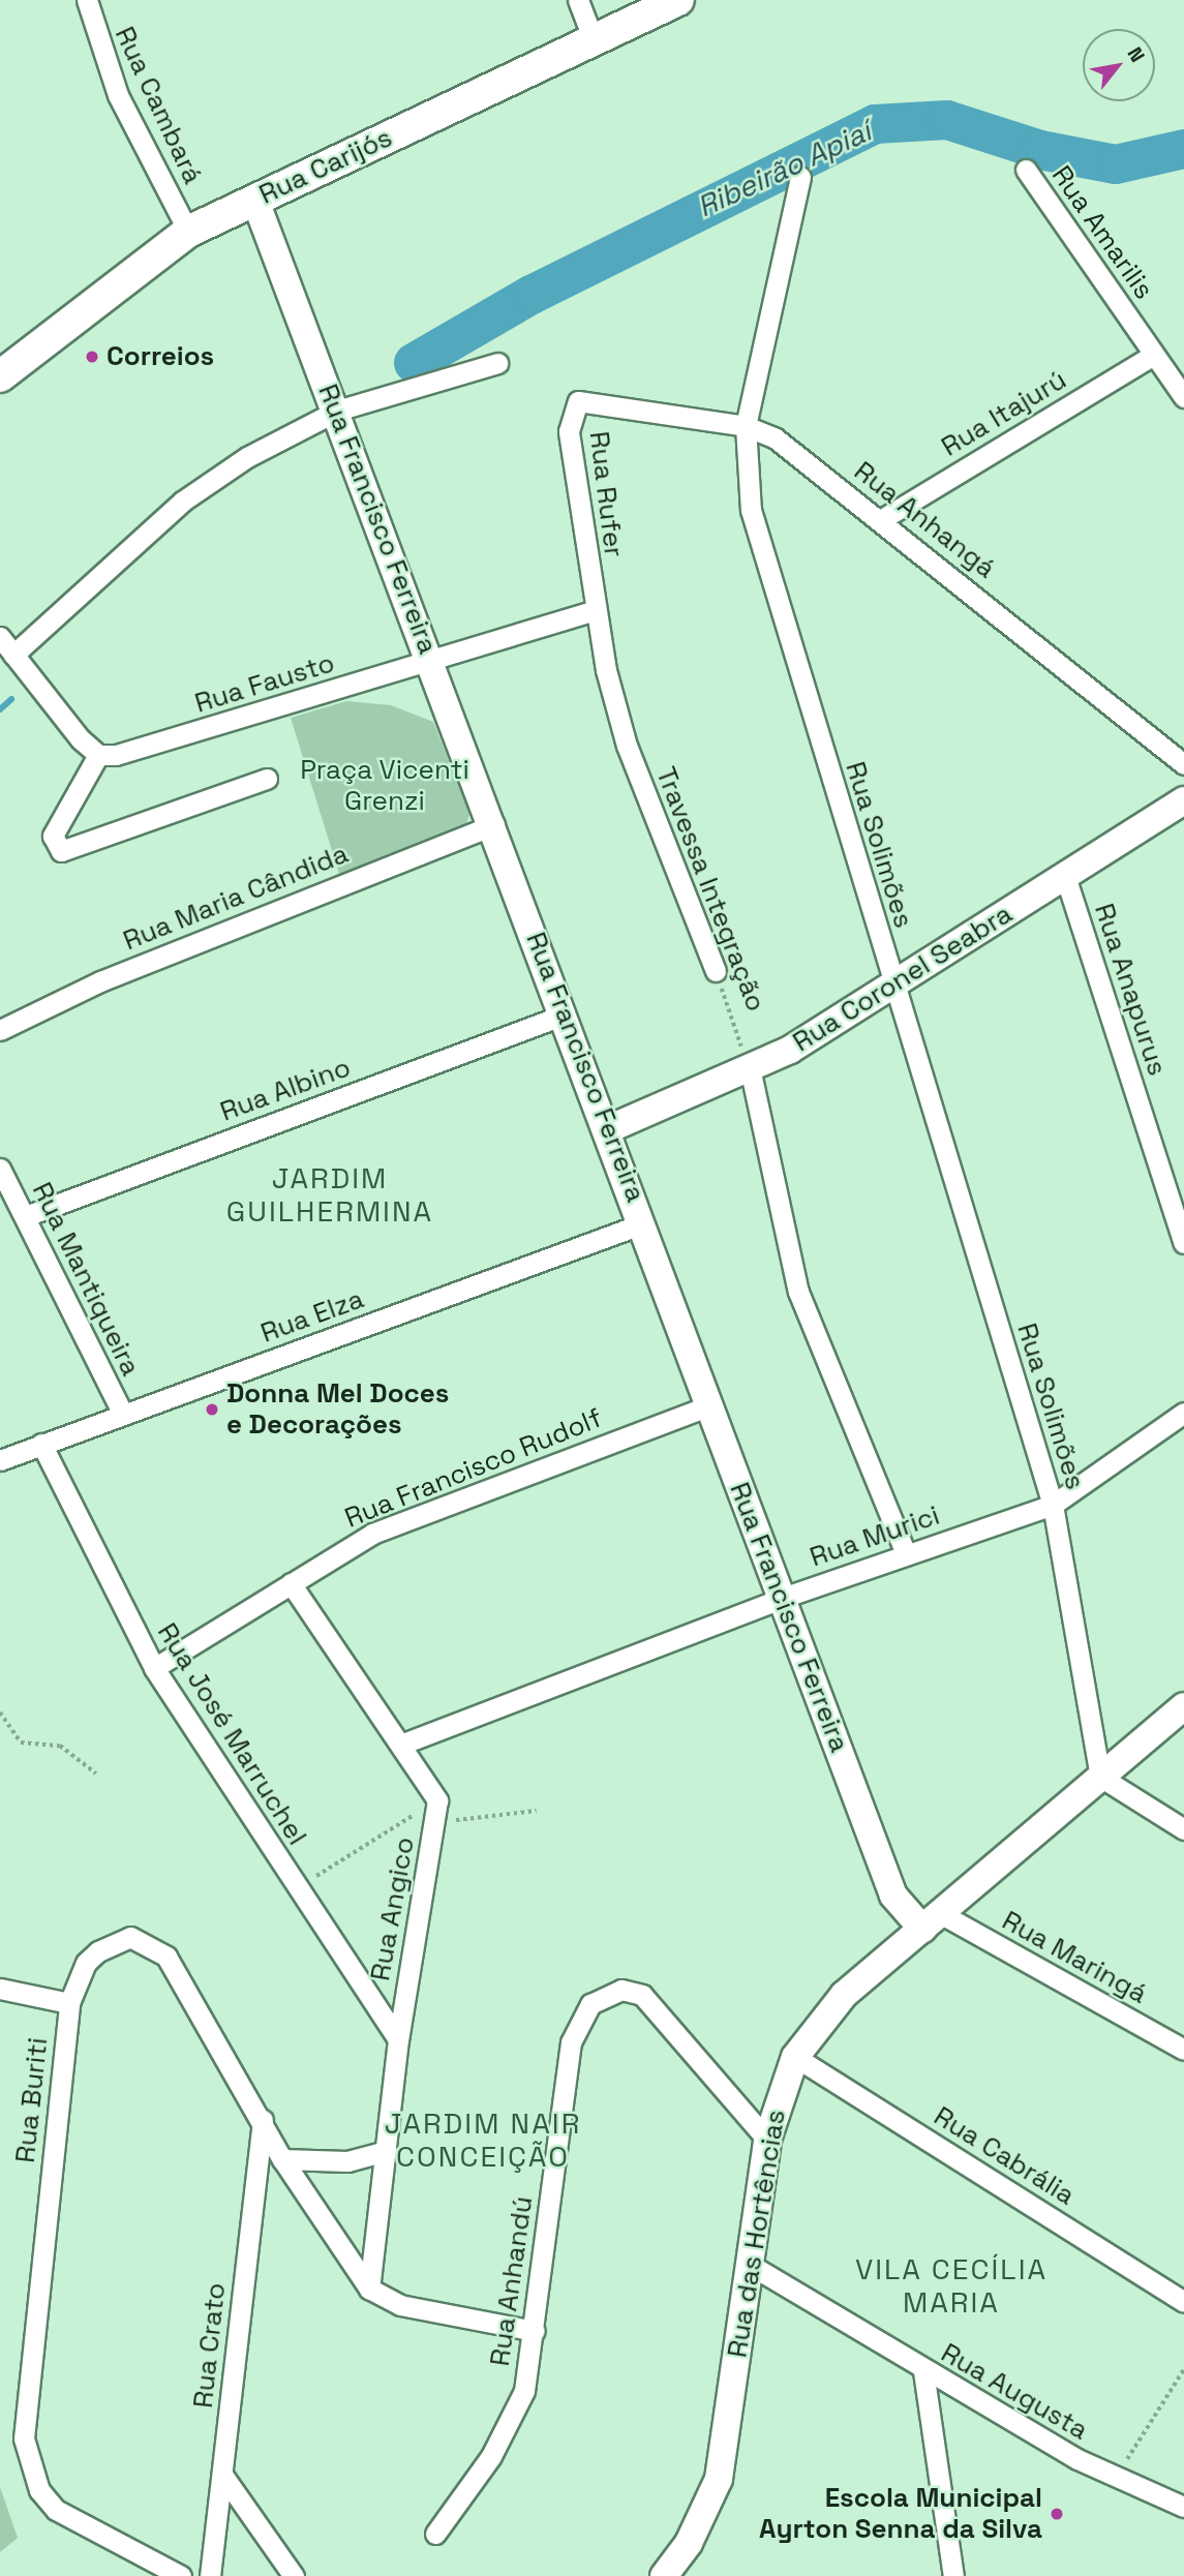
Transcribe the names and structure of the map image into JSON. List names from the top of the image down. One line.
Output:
{"streets":{"main road":["Rua Carijós"],"street":["Rua Cambará","Rua Amarilis","Rua Itajurú","Rua Rufer","Rua Francisco Ferreira","Rua Anhangá","Rua Fausto","Rua Solimões","Travessa Integração","Rua Maria Cândida","Rua Coronel Seabra","Rua Anapurus","Rua Albino","Rua Mantiqueira","Rua Elza","Rua Francisco Rudolf","Rua Murici","Rua José Marruchel","Rua Angico","Rua Maringá","Rua Buriti","Rua Cabrália","Rua das Hortências","Rua Anhandú","Rua Crato","Rua Augusta"]},"crossings":[["Rua Cambará","Rua Carijós"],["Rua Carijós","Rua Francisco Ferreira"],["Rua Amarilis","Rua Itajurú"],["Rua Itajurú","Rua Anhangá"],["Rua Rufer","Rua Anhangá"],["Rua Rufer","Rua Fausto"],["Rua Rufer","Travessa Integração"],["Rua Francisco Ferreira","Rua Fausto"],["Rua Francisco Ferreira","Rua Maria Cândida"],["Rua Francisco Ferreira","Rua Coronel Seabra"],["Rua Francisco Ferreira","Rua Albino"],["Rua Francisco Ferreira","Rua Elza"],["Rua Francisco Ferreira","Rua Francisco Rudolf"],["Rua Francisco Ferreira","Rua Murici"],["Rua Francisco Ferreira","Rua Maringá"],["Rua Francisco Ferreira","Rua das Hortências"],["Rua Anhangá","Rua Solimões"],["Rua Fausto","Travessa Integração"],["Rua Solimões","Rua Coronel Seabra"],["Rua Solimões","Rua Murici"],["Rua Solimões","Rua das Hortências"],["Travessa Integração","Rua Coronel Seabra"],["Rua Coronel Seabra","Rua Anapurus"],["Rua Albino","Rua Mantiqueira"],["Rua Mantiqueira","Rua Elza"],["Rua Elza","Rua José Marruchel"],["Rua Francisco Rudolf","Rua José Marruchel"],["Rua José Marruchel","Rua Angico"],["Rua Angico","Rua Buriti"],["Rua Maringá","Rua das Hortências"],["Rua Buriti","Rua Anhandú"],["Rua Buriti","Rua Crato"],["Rua Cabrália","Rua das Hortências"],["Rua das Hortências","Rua Anhandú"],["Rua das Hortências","Rua Augusta"]],"districts":["JARDIM GUILHERMINA","JARDIM NAIR CONCEIÇÃO","VILA CECÍLIA MARIA"],"water":["Ribeirão Apiaí"],"parks":["Praça Vicenti Grenzi"],"places":["Correios","Donna Mel Doces e Decorações","Escola Municipal Ayrton Senna da Silva"],"north":"top right"}
